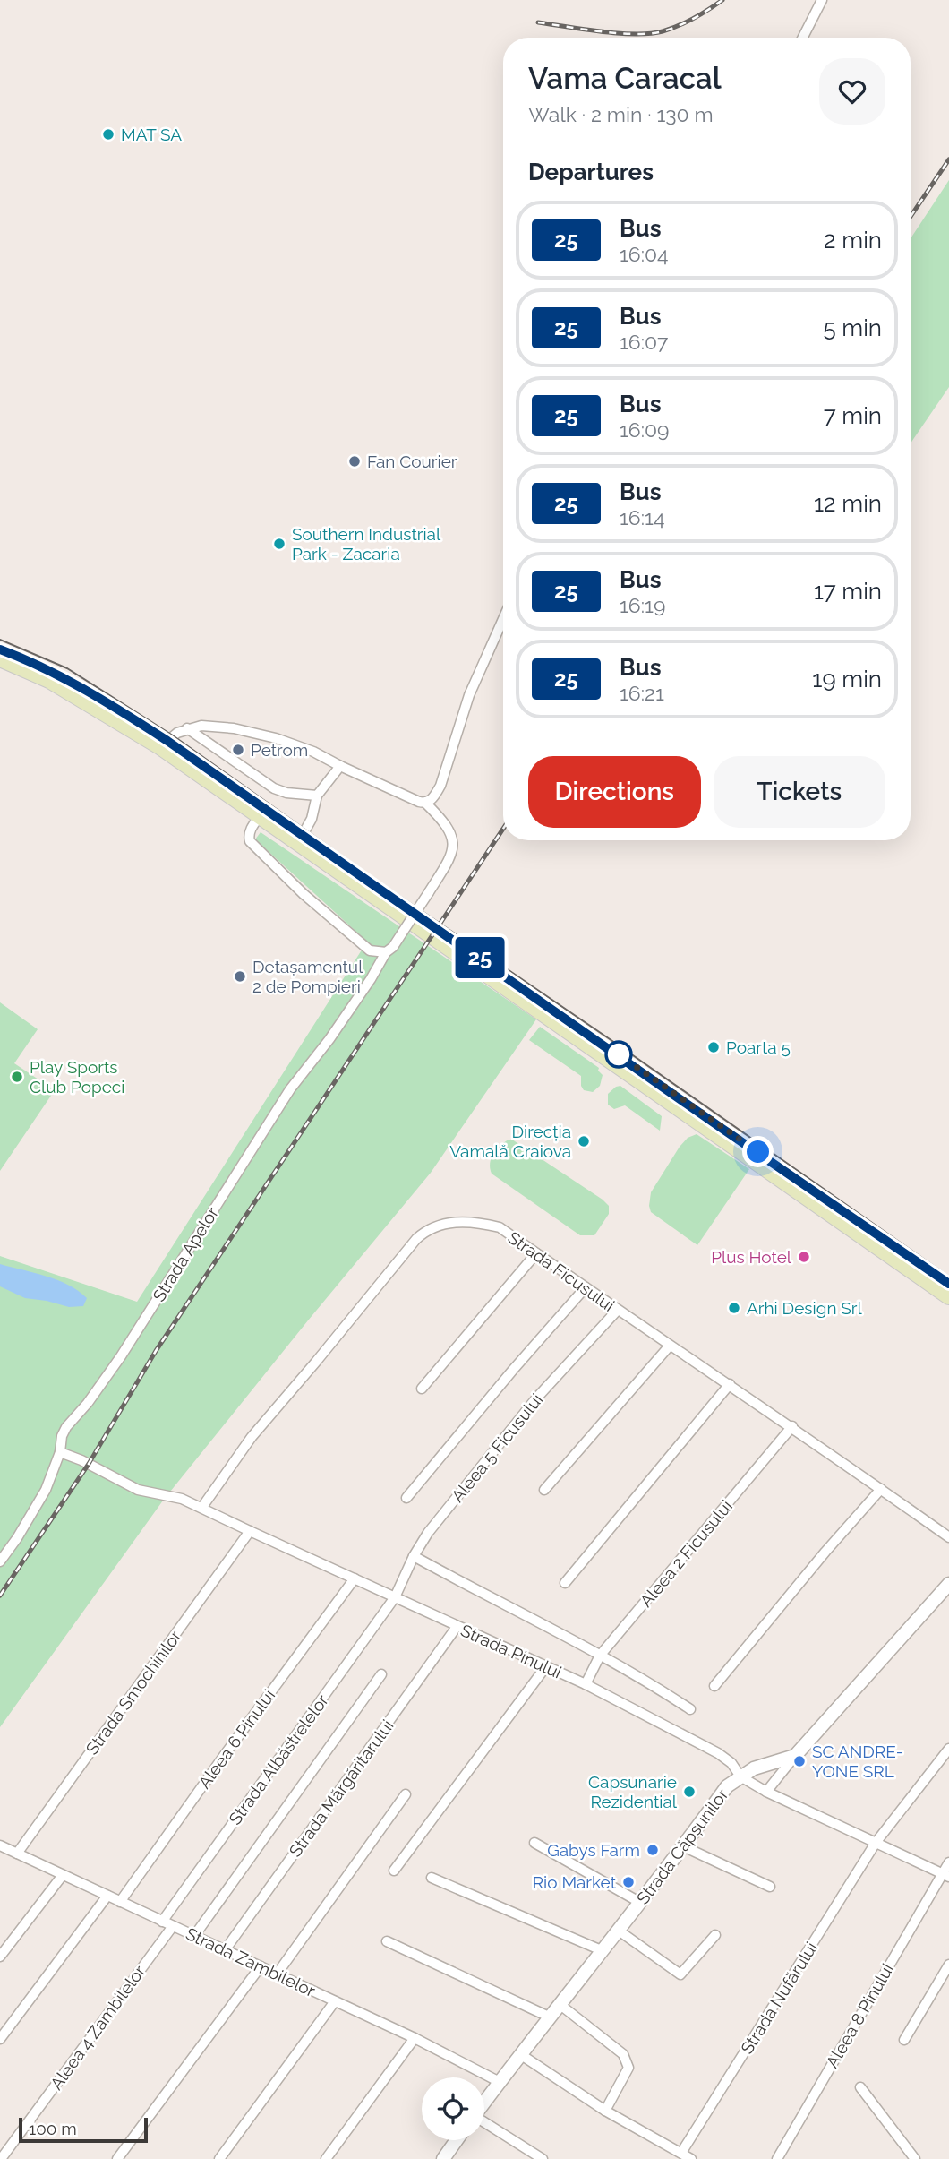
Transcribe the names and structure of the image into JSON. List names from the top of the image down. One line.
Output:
{"streets":{"street":["Strada Apelor","Strada Ficusului","Aleea 5 Ficusului","Aleea 2 Ficusului","Strada Pinului","Strada Smochinilor","Aleea 6 Pinului","Strada Albăstrelelor","Strada Mărgăritarului","Strada Căpșunilor","Strada Zambilelor","Strada Nufărului","Aleea 8 Pinului","Aleea 4 Zambilelor"]},"crossings":[["Strada Apelor","Strada Pinului"],["Strada Ficusului","Aleea 5 Ficusului"],["Strada Ficusului","Aleea 2 Ficusului"],["Strada Ficusului","Strada Pinului"],["Aleea 5 Ficusului","Strada Pinului"],["Aleea 5 Ficusului","Strada Albăstrelelor"],["Aleea 2 Ficusului","Strada Pinului"],["Strada Pinului","Strada Smochinilor"],["Strada Pinului","Aleea 6 Pinului"],["Strada Pinului","Strada Albăstrelelor"],["Strada Pinului","Strada Mărgăritarului"],["Strada Pinului","Strada Căpșunilor"],["Strada Pinului","Strada Nufărului"],["Strada Pinului","Aleea 8 Pinului"],["Strada Smochinilor","Strada Zambilelor"],["Aleea 6 Pinului","Strada Zambilelor"],["Strada Albăstrelelor","Strada Zambilelor"],["Strada Mărgăritarului","Strada Zambilelor"],["Strada Căpșunilor","Strada Zambilelor"],["Strada Zambilelor","Aleea 4 Zambilelor"]],"places":["MAT SA","Fan Courier","Southern Industrial Park - Zacaria","Petrom","Detașamentul 2 de Pompieri","Poarta 5","Play Sports Club Popeci","Direcția Vamală Craiova","Plus Hotel","Arhi Design Srl","SC ANDRE- YONE SRL","Capsunarie Rezidential","Gabys Farm","Rio Market"],"lines":["bus line 25"],"scale_bar":"100 m","page":{"on_map":"25","heading":[["Vama Caracal","Walk · 2 min · 130 m"],"Departures"],"list":[{"mark":"25","name":"Bus","note":"16:04","value":"2 min"},{"mark":"25","name":"Bus","note":"16:07","value":"5 min"},{"mark":"25","name":"Bus","note":"16:09","value":"7 min"},{"mark":"25","name":"Bus","note":"16:14","value":"12 min"},{"mark":"25","name":"Bus","note":"16:19","value":"17 min"},{"mark":"25","name":"Bus","note":"16:21","value":"19 min"}],"buttons":["Directions","Tickets"],"scale":"100 m"}}
